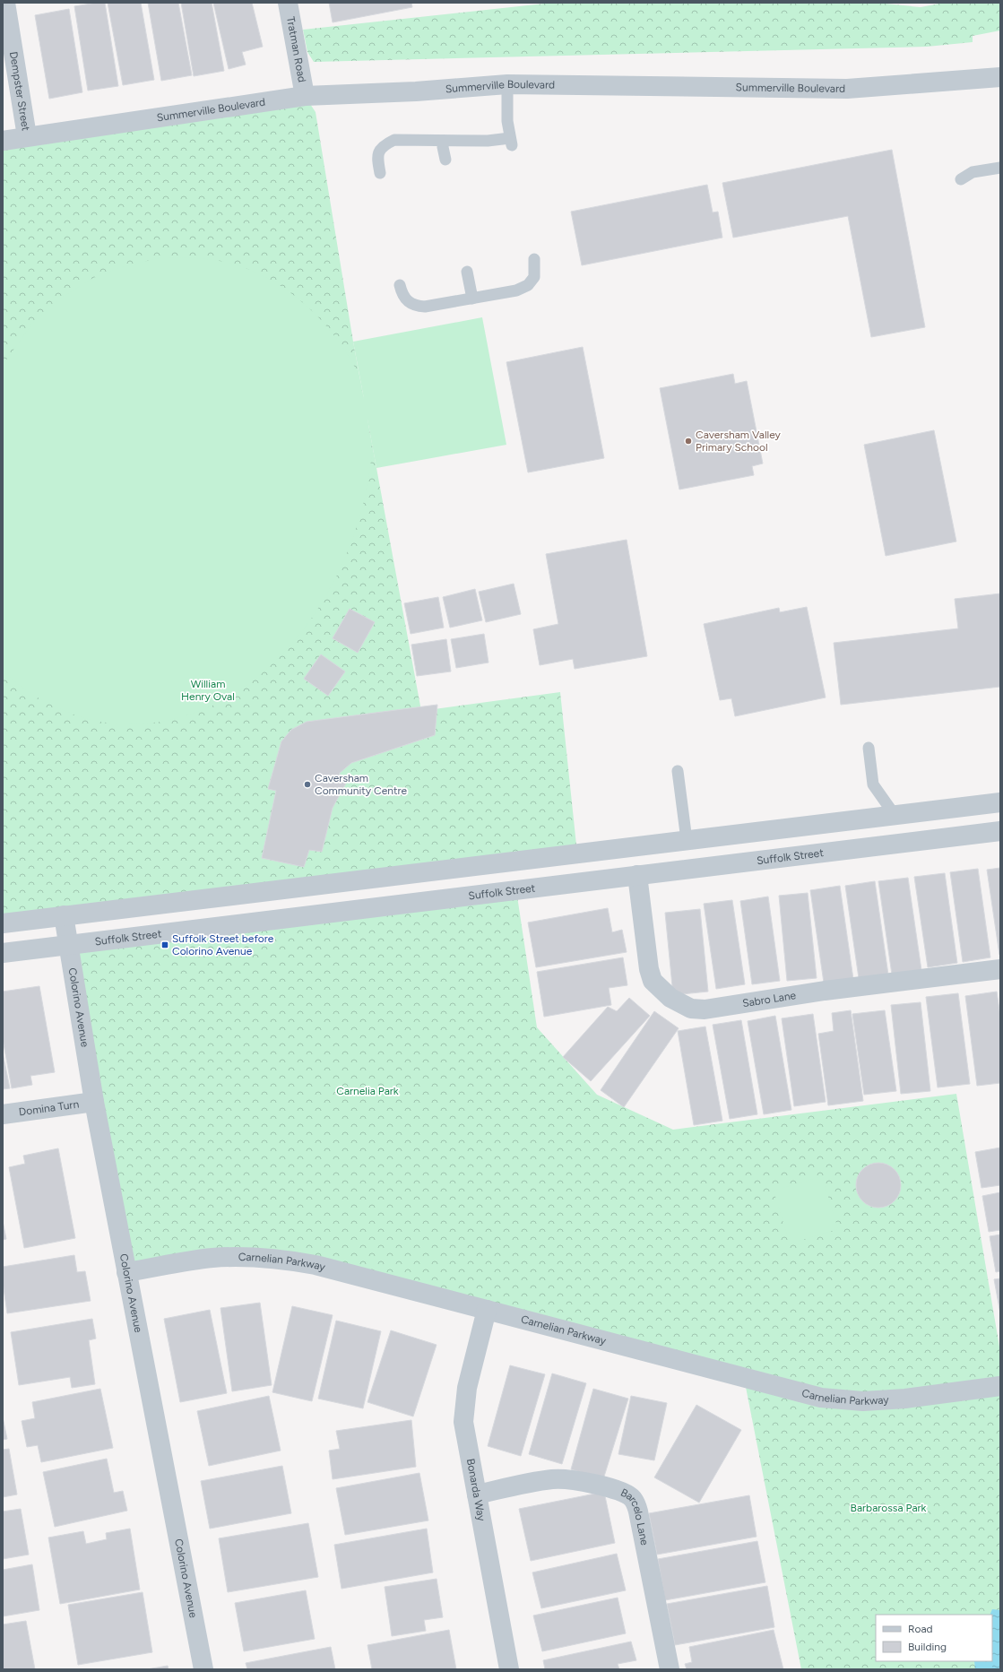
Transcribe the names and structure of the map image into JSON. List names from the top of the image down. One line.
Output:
{"streets":{"street":["Tratman Road","Summerville Boulevard","Dempster Street","Suffolk Street","Sabro Lane","Colorino Avenue","Domina Turn","Carnelian Parkway","Bonarda Way","Barcelo Lane"]},"crossings":[["Tratman Road","Summerville Boulevard"],["Summerville Boulevard","Dempster Street"],["Suffolk Street","Sabro Lane"],["Suffolk Street","Colorino Avenue"],["Colorino Avenue","Domina Turn"],["Colorino Avenue","Carnelian Parkway"],["Carnelian Parkway","Bonarda Way"],["Bonarda Way","Barcelo Lane"]],"parks":["William Henry Oval","Carnelia Park","Barbarossa Park"],"places":{"other":["Caversham Valley Primary School","Caversham Community Centre"],"transit":["Suffolk Street before Colorino Avenue"]},"legend":["Road","Building"]}
